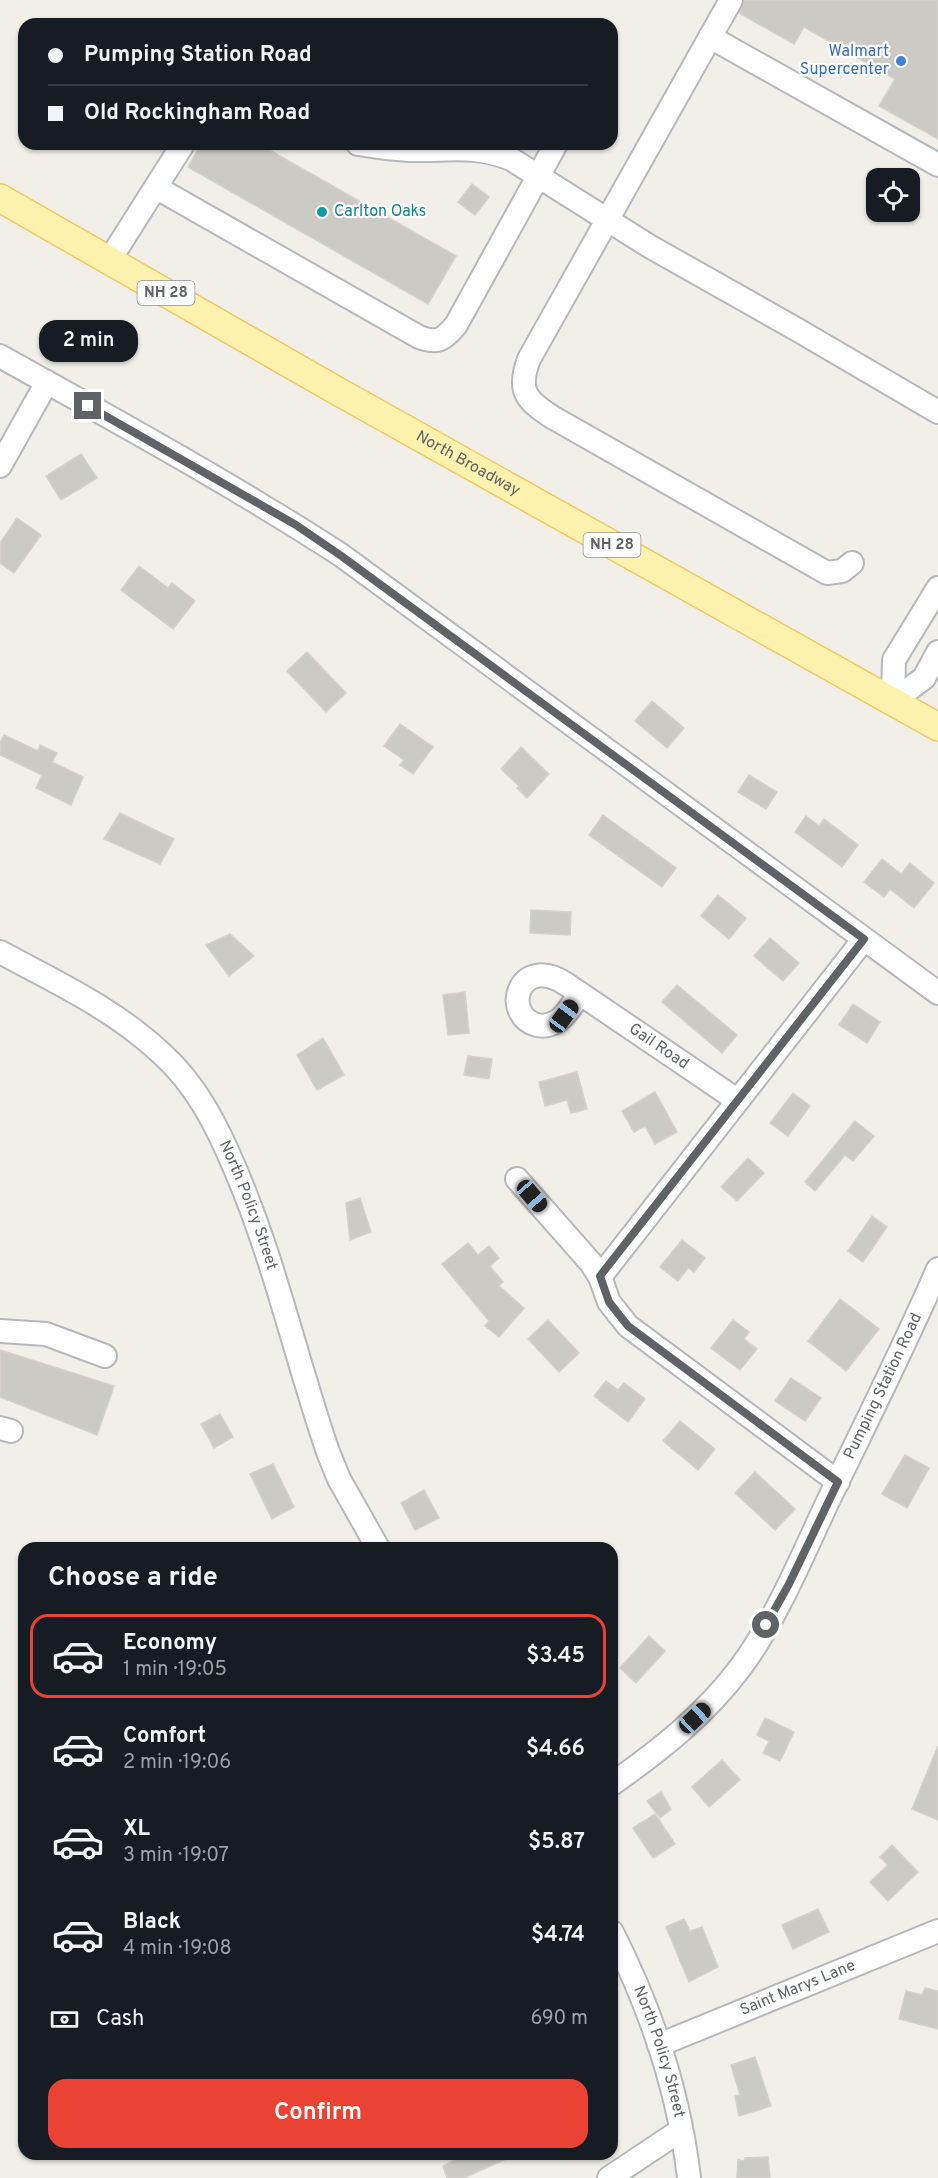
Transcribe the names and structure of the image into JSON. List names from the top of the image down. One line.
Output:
{"streets":{"main road":["NH 28","North Broadway"],"street":["Gail Road","North Policy Street","Pumping Station Road","Saint Marys Lane"]},"crossings":[["North Policy Street","Saint Marys Lane"]],"places":["Walmart Supercenter","Carlton Oaks"],"page":{"banner":["Pumping Station Road","Old Rockingham Road"],"bubble":"2 min","heading":"Choose a ride","list":[{"name":"Economy","note":"1 min · 19:05","value":"$3.45"},{"name":"Comfort","note":"2 min · 19:06","value":"$4.66"},{"name":"XL","note":"3 min · 19:07","value":"$5.87"},{"name":"Black","note":"4 min · 19:08","value":"$4.74"}],"pay":["Cash","690 m"],"buttons":"Confirm"}}
